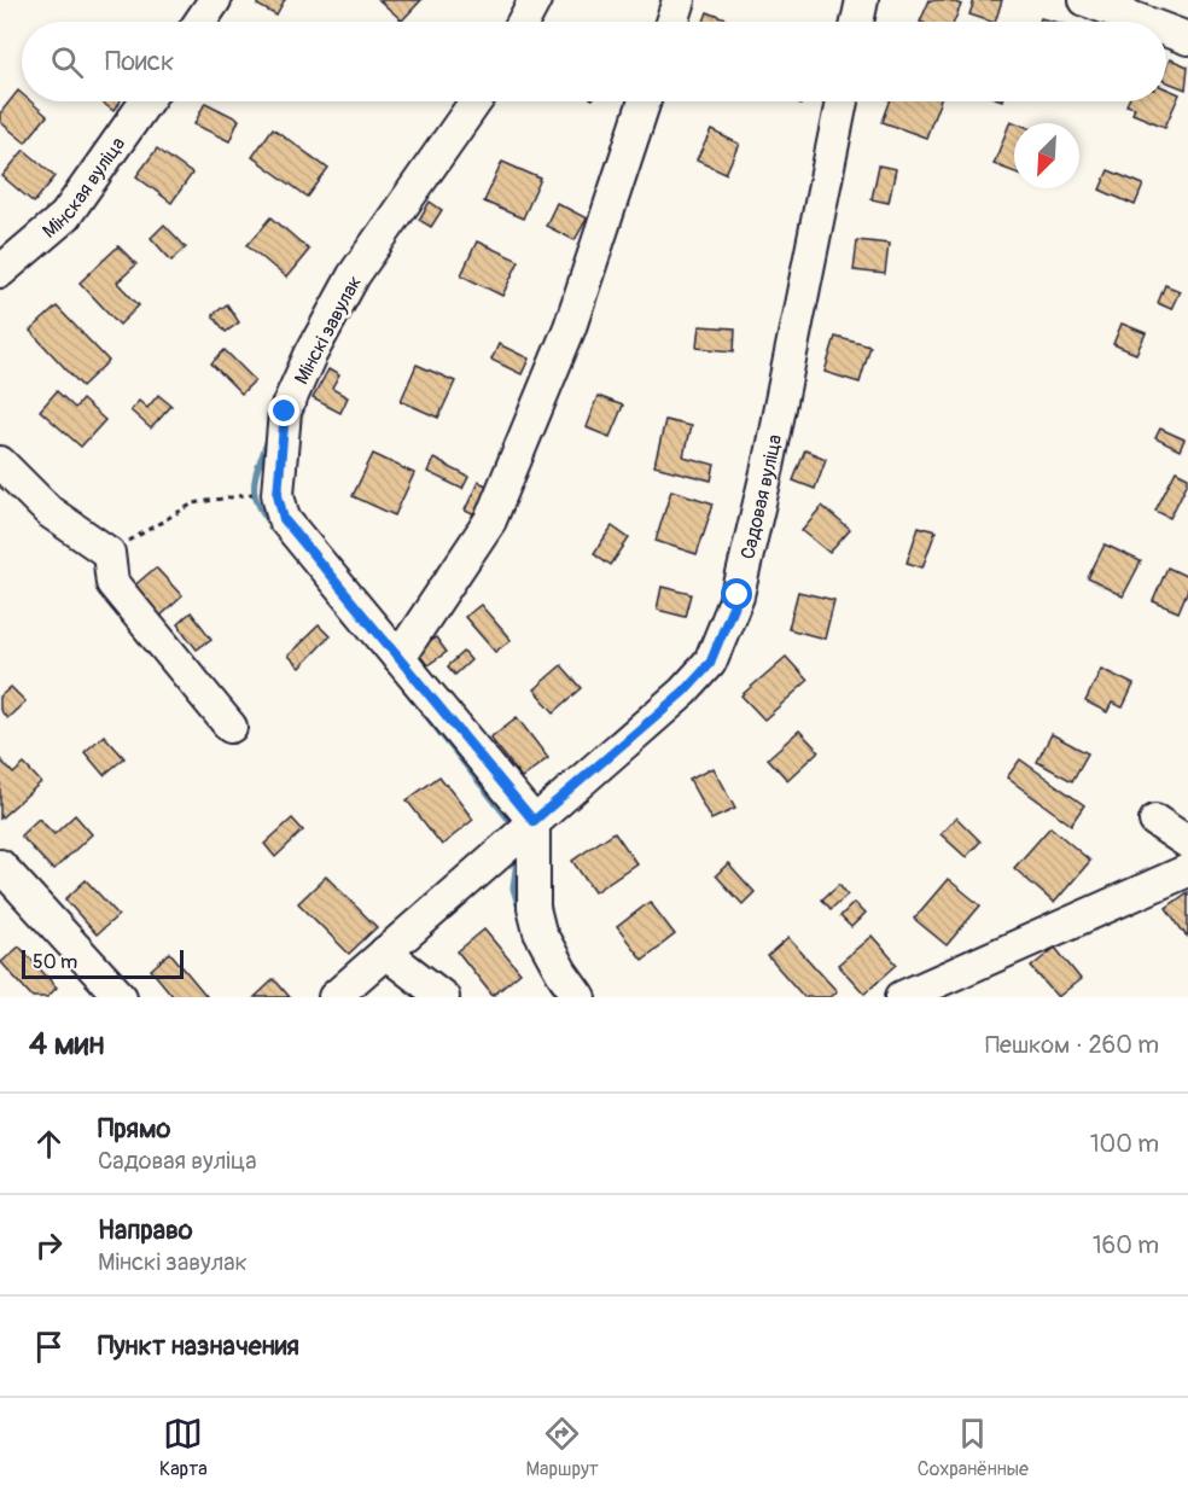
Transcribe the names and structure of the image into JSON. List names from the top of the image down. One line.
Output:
{"streets":{"street":["Мінская вуліца","Мінскі завулак","Садовая вуліца"]},"crossings":[["Мінскі завулак","Садовая вуліца"]],"scale_bar":"50 m","north":"bottom left","page":{"search":"Поиск","scale":"50 m","heading":["4 мин","Пешком · 260 m"],"list":[["Прямо","Садовая вуліца","100 m"],["Направо","Мінскі завулак","160 m"],"Пункт назначения"],"nav":["Карта","Маршрут","Сохранённые"]}}
